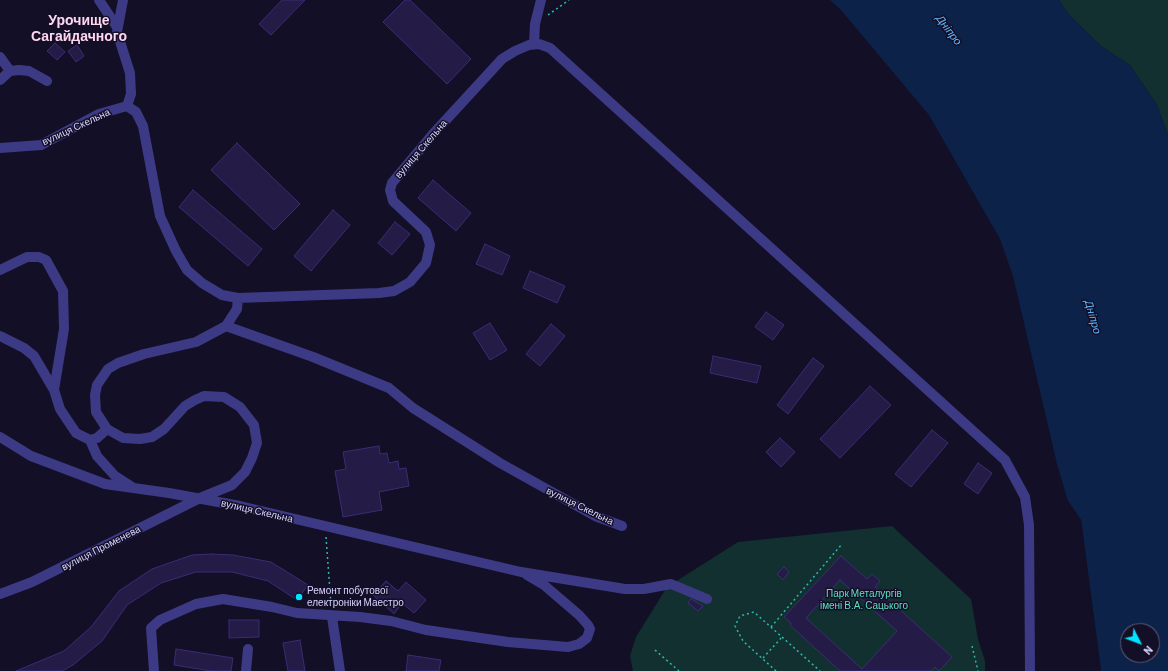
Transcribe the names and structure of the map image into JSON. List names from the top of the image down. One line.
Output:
{"streets":{"street":["вулиця Скельна","вулиця Променева"]},"crossings":[["вулиця Скельна","вулиця Променева"]],"districts":["Урочище Сагайдачного"],"water":["Дніпро"],"parks":["Парк Металургів імені В.А. Сацького"],"places":["Ремонт побутової електроніки Маестро"],"north":"bottom right"}
